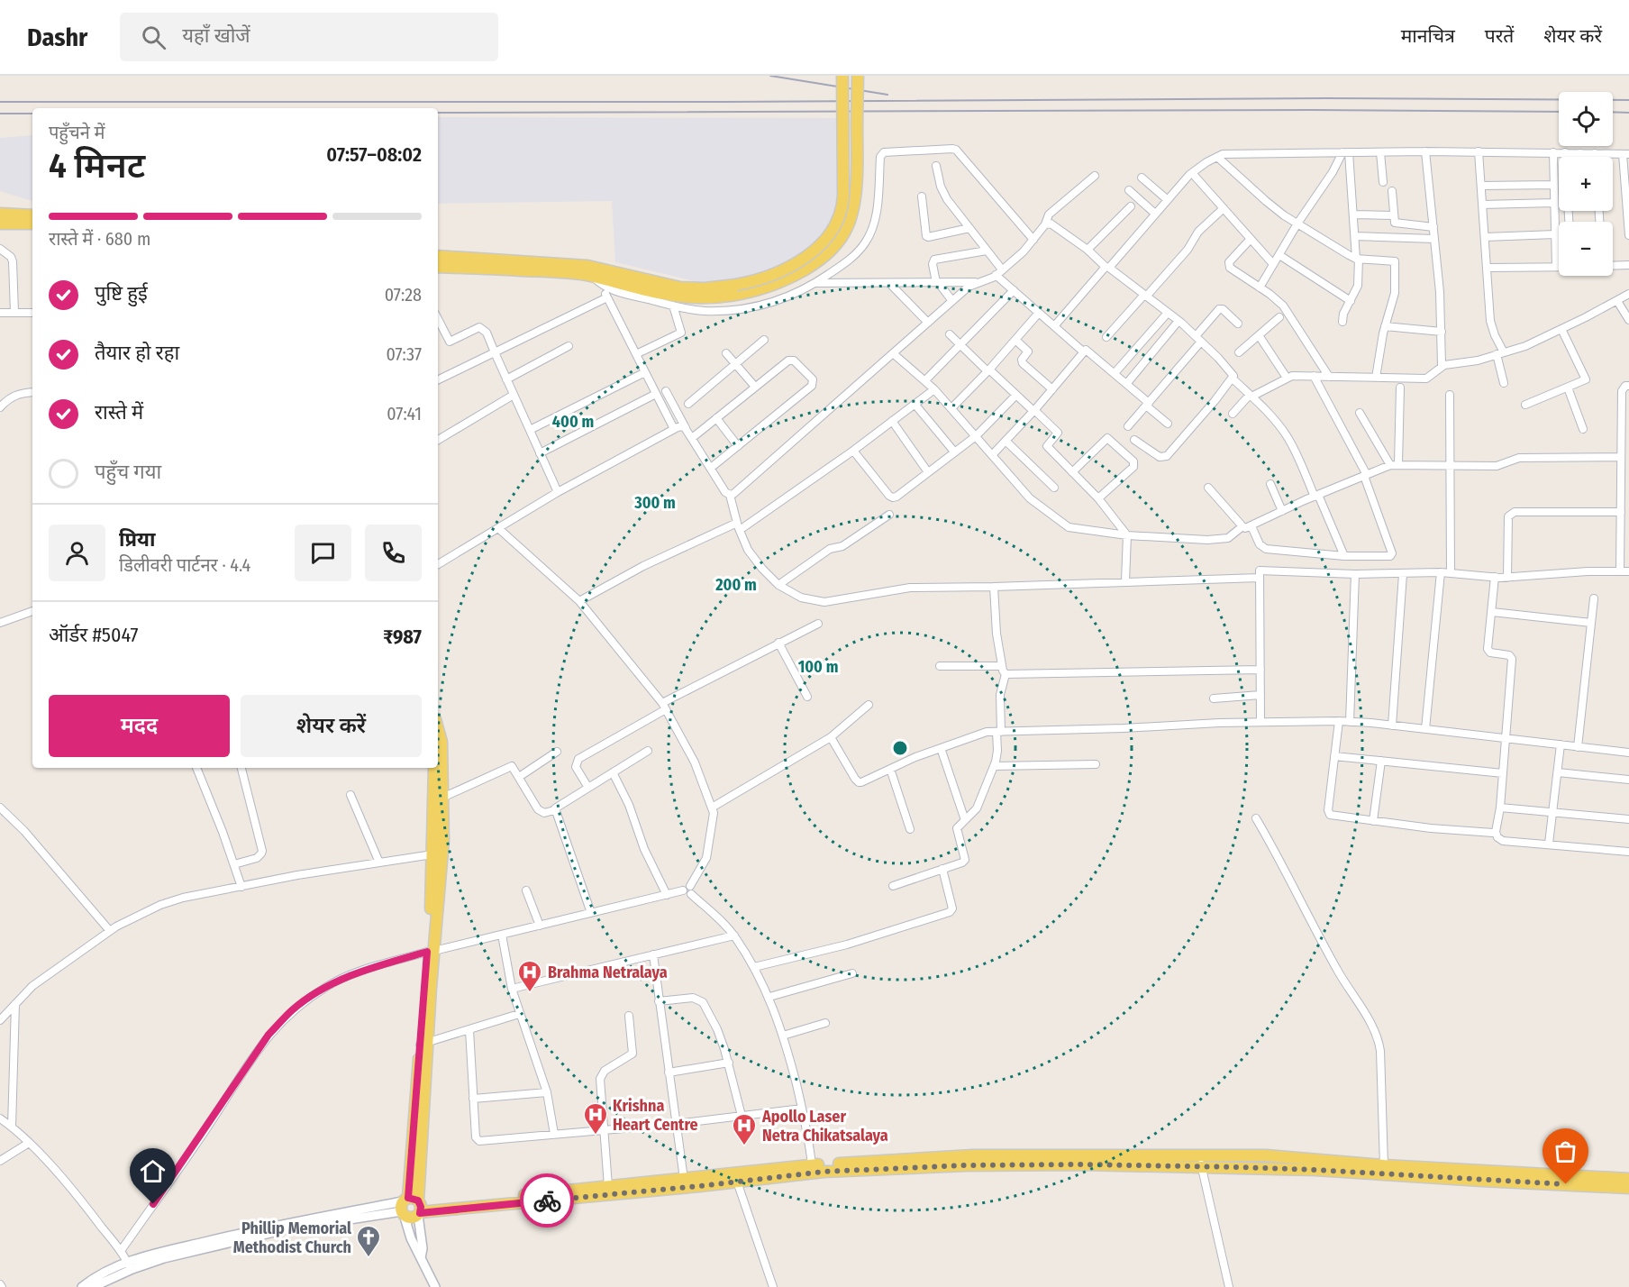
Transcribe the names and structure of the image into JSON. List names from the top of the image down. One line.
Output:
{"places":{"hospital":["Brahma Netralaya","Krishna Heart Centre","Apollo Laser Netra Chikatsalaya"],"church":["Phillip Memorial Methodist Church"]},"page":{"header":"Dashr","search":"यहाँ खोजें","nav":["मानचित्र","परतें","शेयर करें"],"map_buttons":["+","−"],"heading":["4 मिनट","पहुँचने में","07:57–08:02"],"panel":["प्रिया","डिलीवरी पार्टनर · 4.4","ऑर्डर #5047","₹987"],"bar":"रास्ते में · 680 m","list":[["पुष्टि हुई","07:28"],["तैयार हो रहा","07:37"],["रास्ते में","07:41"],"पहुँच गया"],"buttons":["मदद","शेयर करें"]},"rings":["400 m","300 m","200 m","100 m"]}
